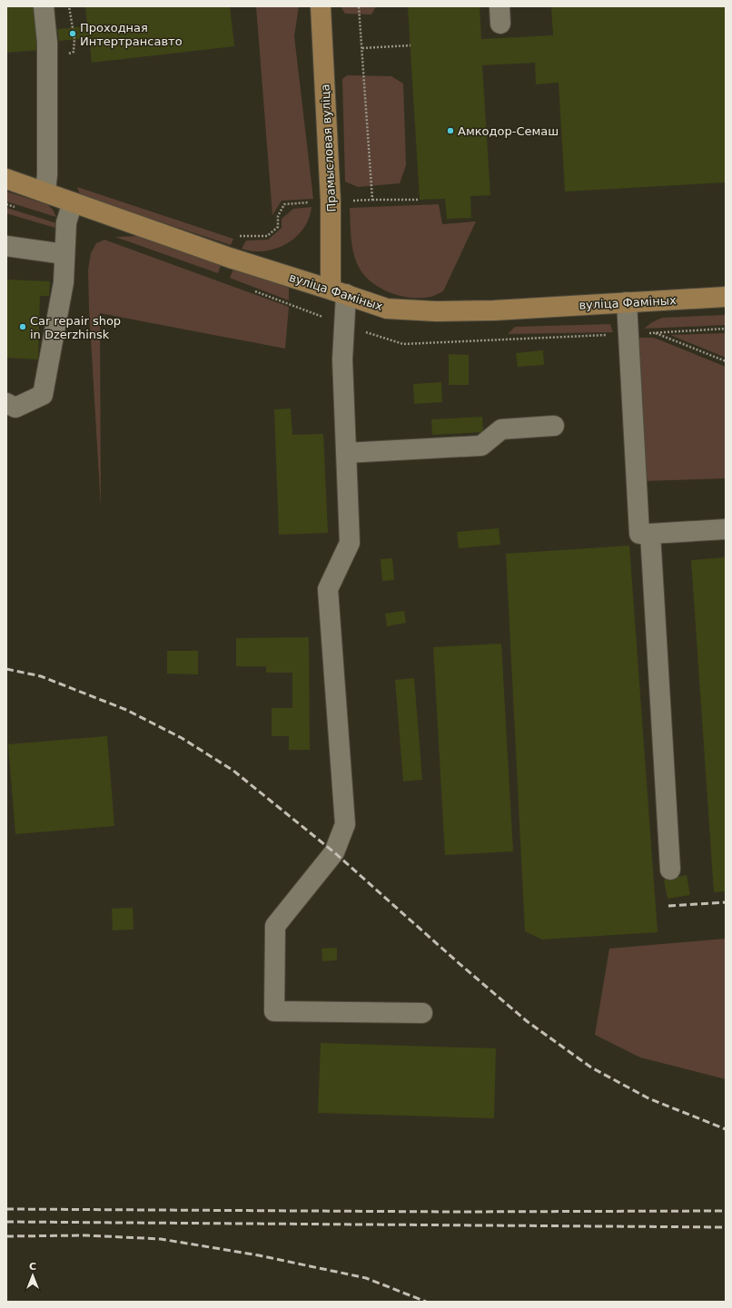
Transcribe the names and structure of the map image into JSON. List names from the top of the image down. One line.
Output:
{"streets":{"main road":["Прамысловая вуліца","вуліца Фаміных"]},"crossings":[["Прамысловая вуліца","вуліца Фаміных"]],"places":["Проходная Интертрансавто","Амкодор-Семаш","Car repair shop in Dzerzhinsk"],"north":"top"}
